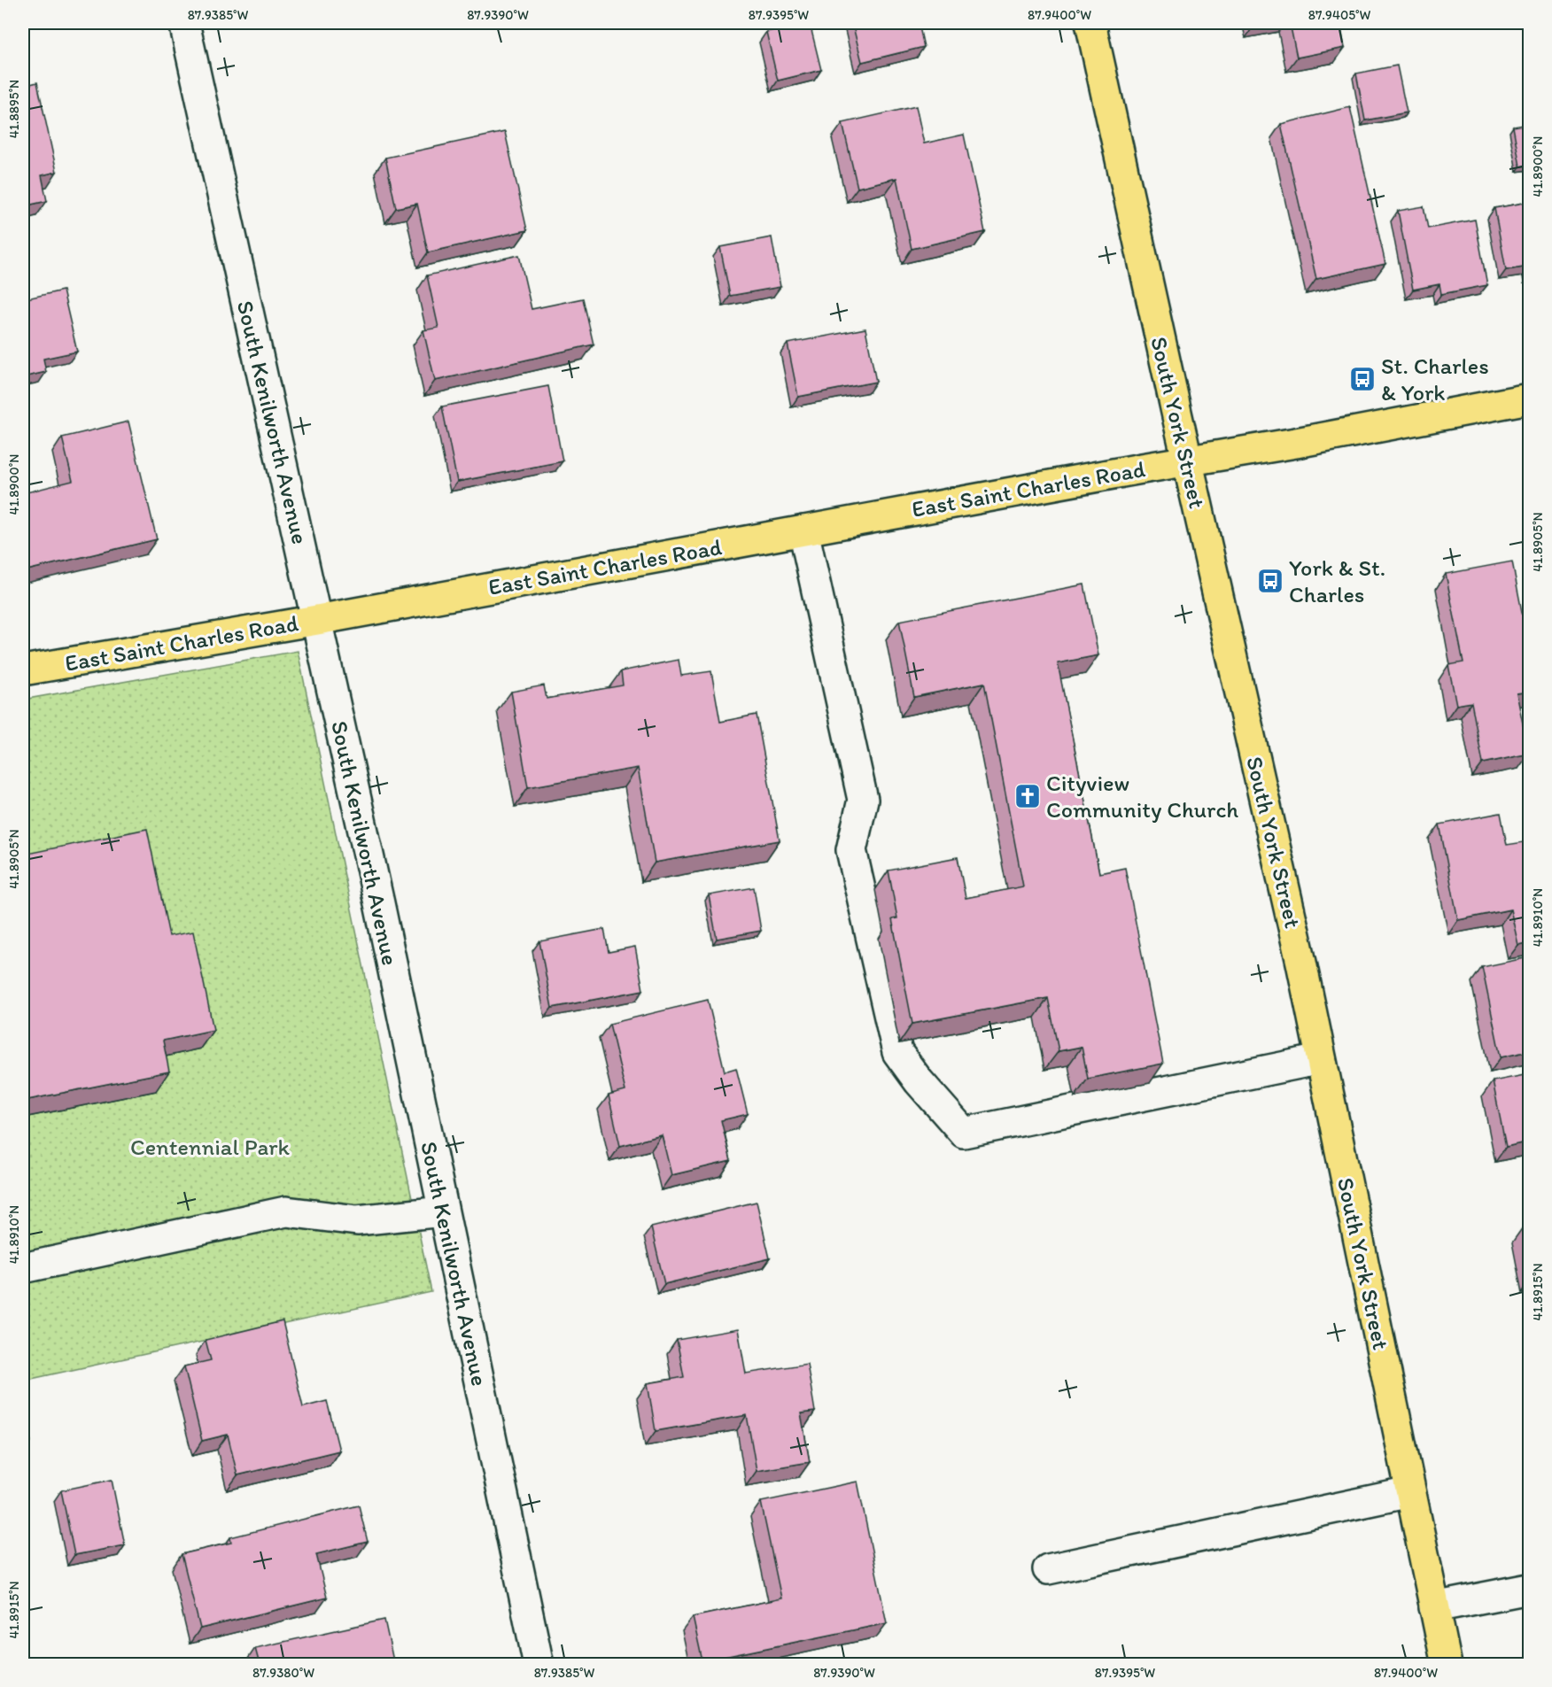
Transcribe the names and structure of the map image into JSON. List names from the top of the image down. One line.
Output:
{"streets":{"main road":["South York Street","East Saint Charles Road"],"street":["South Kenilworth Avenue"]},"crossings":[["South Kenilworth Avenue","East Saint Charles Road"],["South York Street","East Saint Charles Road"]],"parks":["Centennial Park"],"places":{"bus stop":["St. Charles & York","York & St. Charles"],"church":["Cityview Community Church"]},"coordinates":["87.9385°W","87.9390°W","87.9395°W","87.9400°W","87.9405°W","41.8895°N","41.8900°N","41.8905°N","41.8910°N","41.8915°N","87.9380°W"]}
